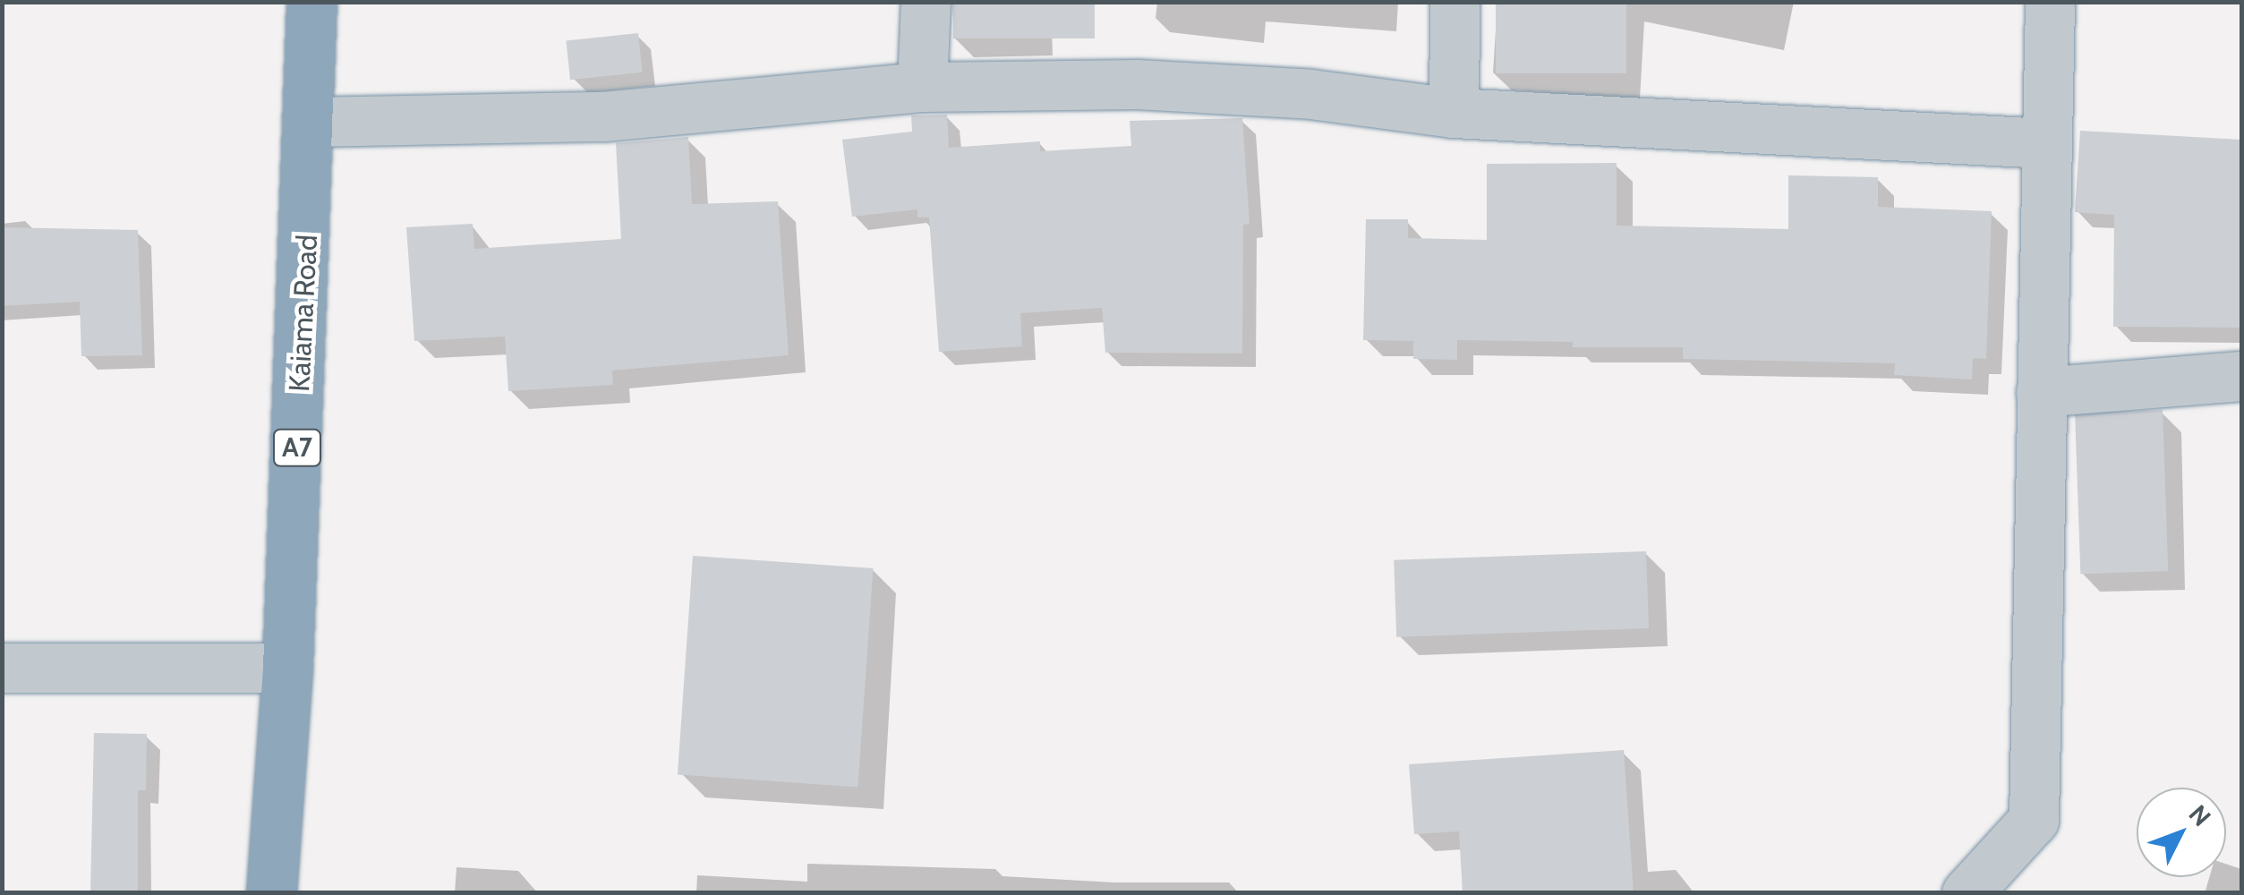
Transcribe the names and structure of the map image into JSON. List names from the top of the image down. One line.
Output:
{"streets":{"highway":["Kaiama Road","A7"]},"north":"top right"}
